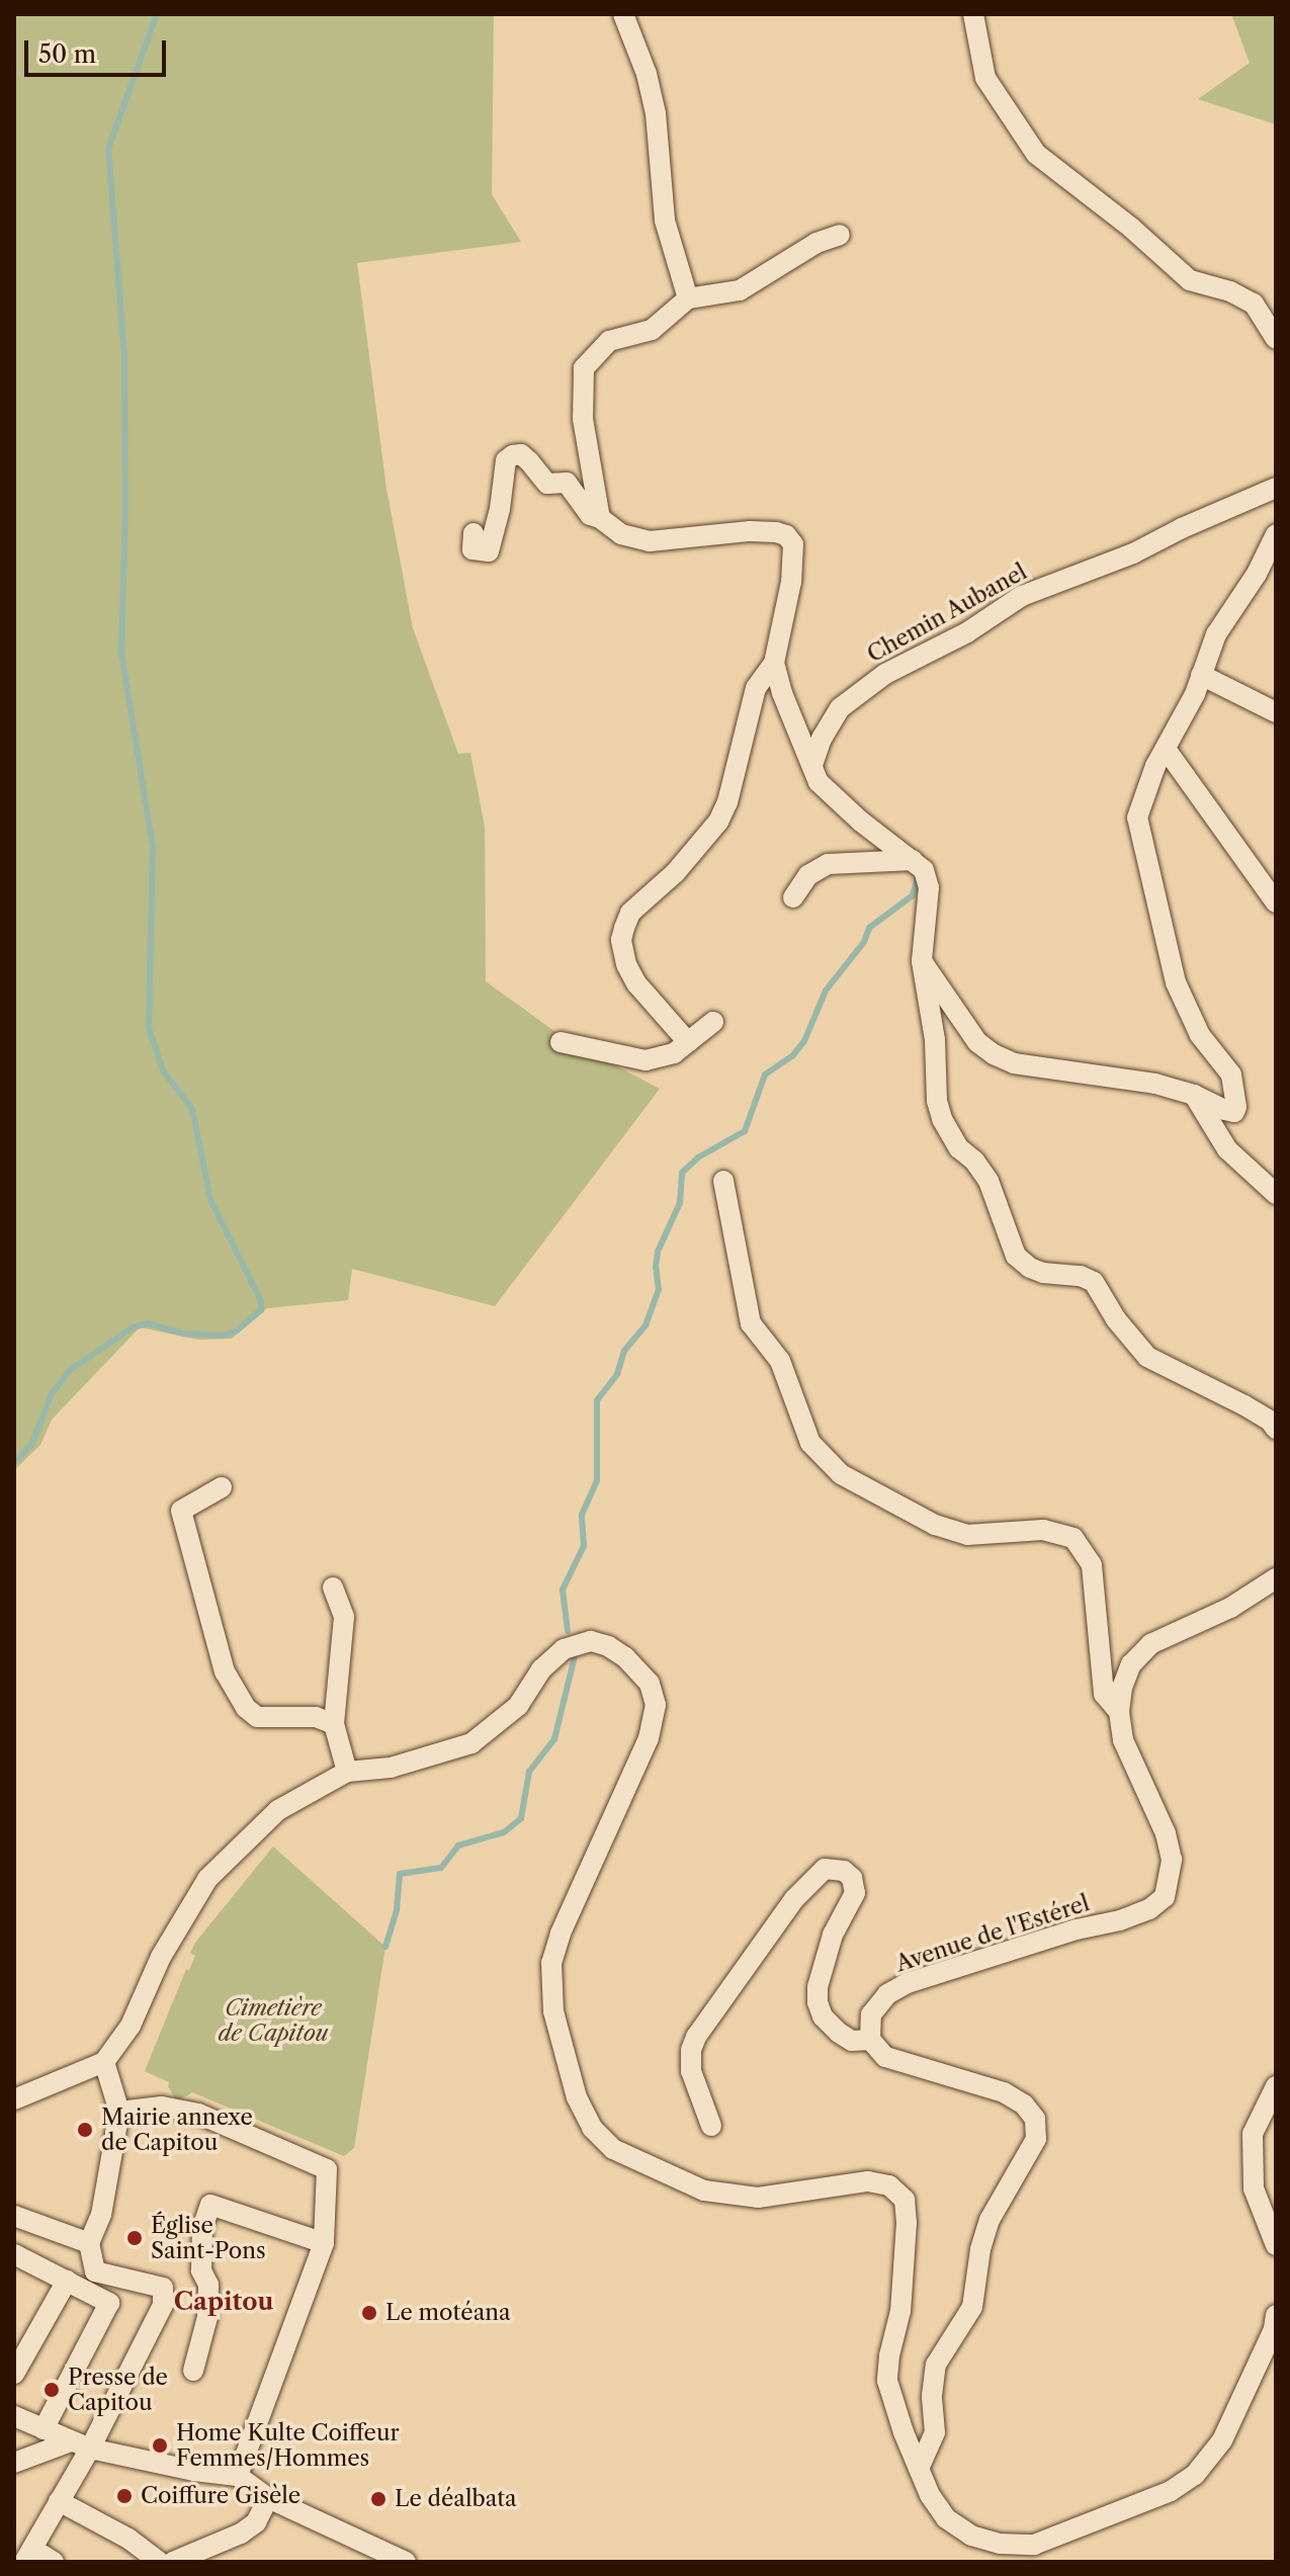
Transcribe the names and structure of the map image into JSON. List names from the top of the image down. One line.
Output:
{"streets":{"street":["Chemin Aubanel","Avenue de l'Estérel"]},"districts":["Capitou"],"parks":["Cimetière de Capitou"],"places":["Mairie annexe de Capitou","Église Saint-Pons","Le motéana","Presse de Capitou","Home Kulte Coiffeur Femmes/Hommes","Coiffure Gisèle","Le déalbata"],"scale_bar":"50 m"}
